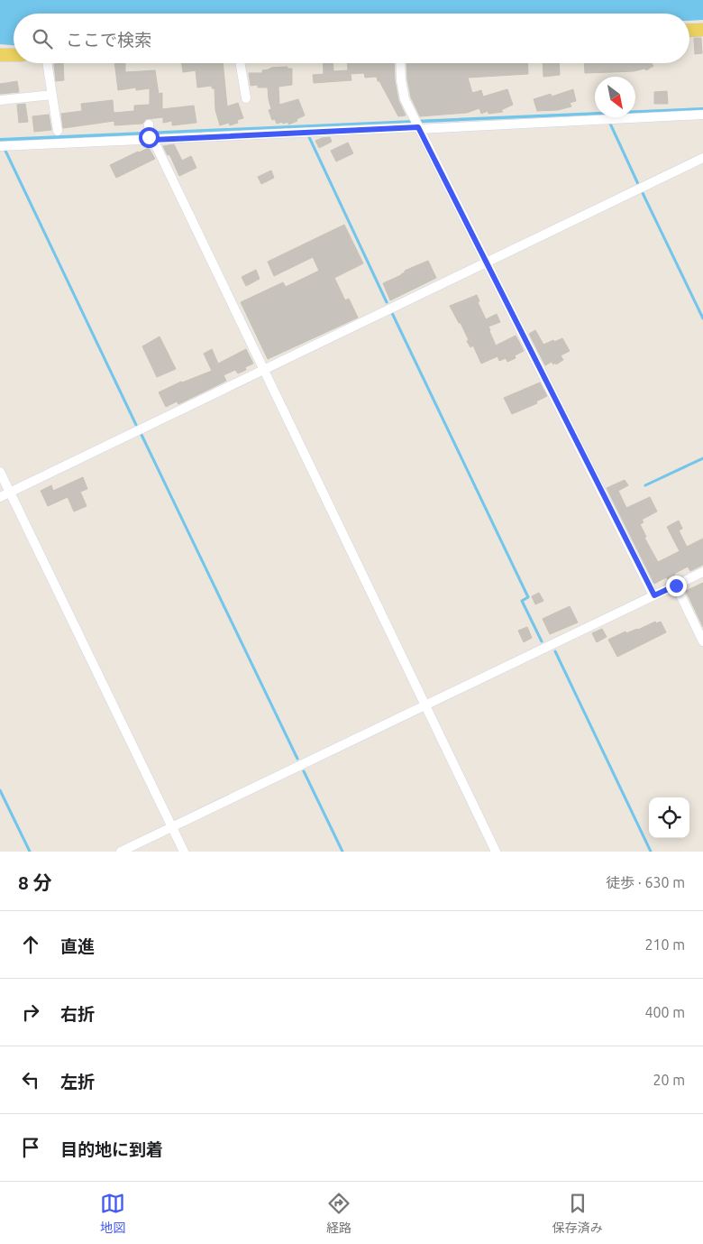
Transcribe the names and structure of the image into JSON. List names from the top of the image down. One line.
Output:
{"north":"bottom right","page":{"search":"ここで検索","heading":["8 分","徒歩 · 630 m"],"list":[["直進","210 m"],["右折","400 m"],["左折","20 m"],"目的地に到着"],"nav":["地図","経路","保存済み"]}}
